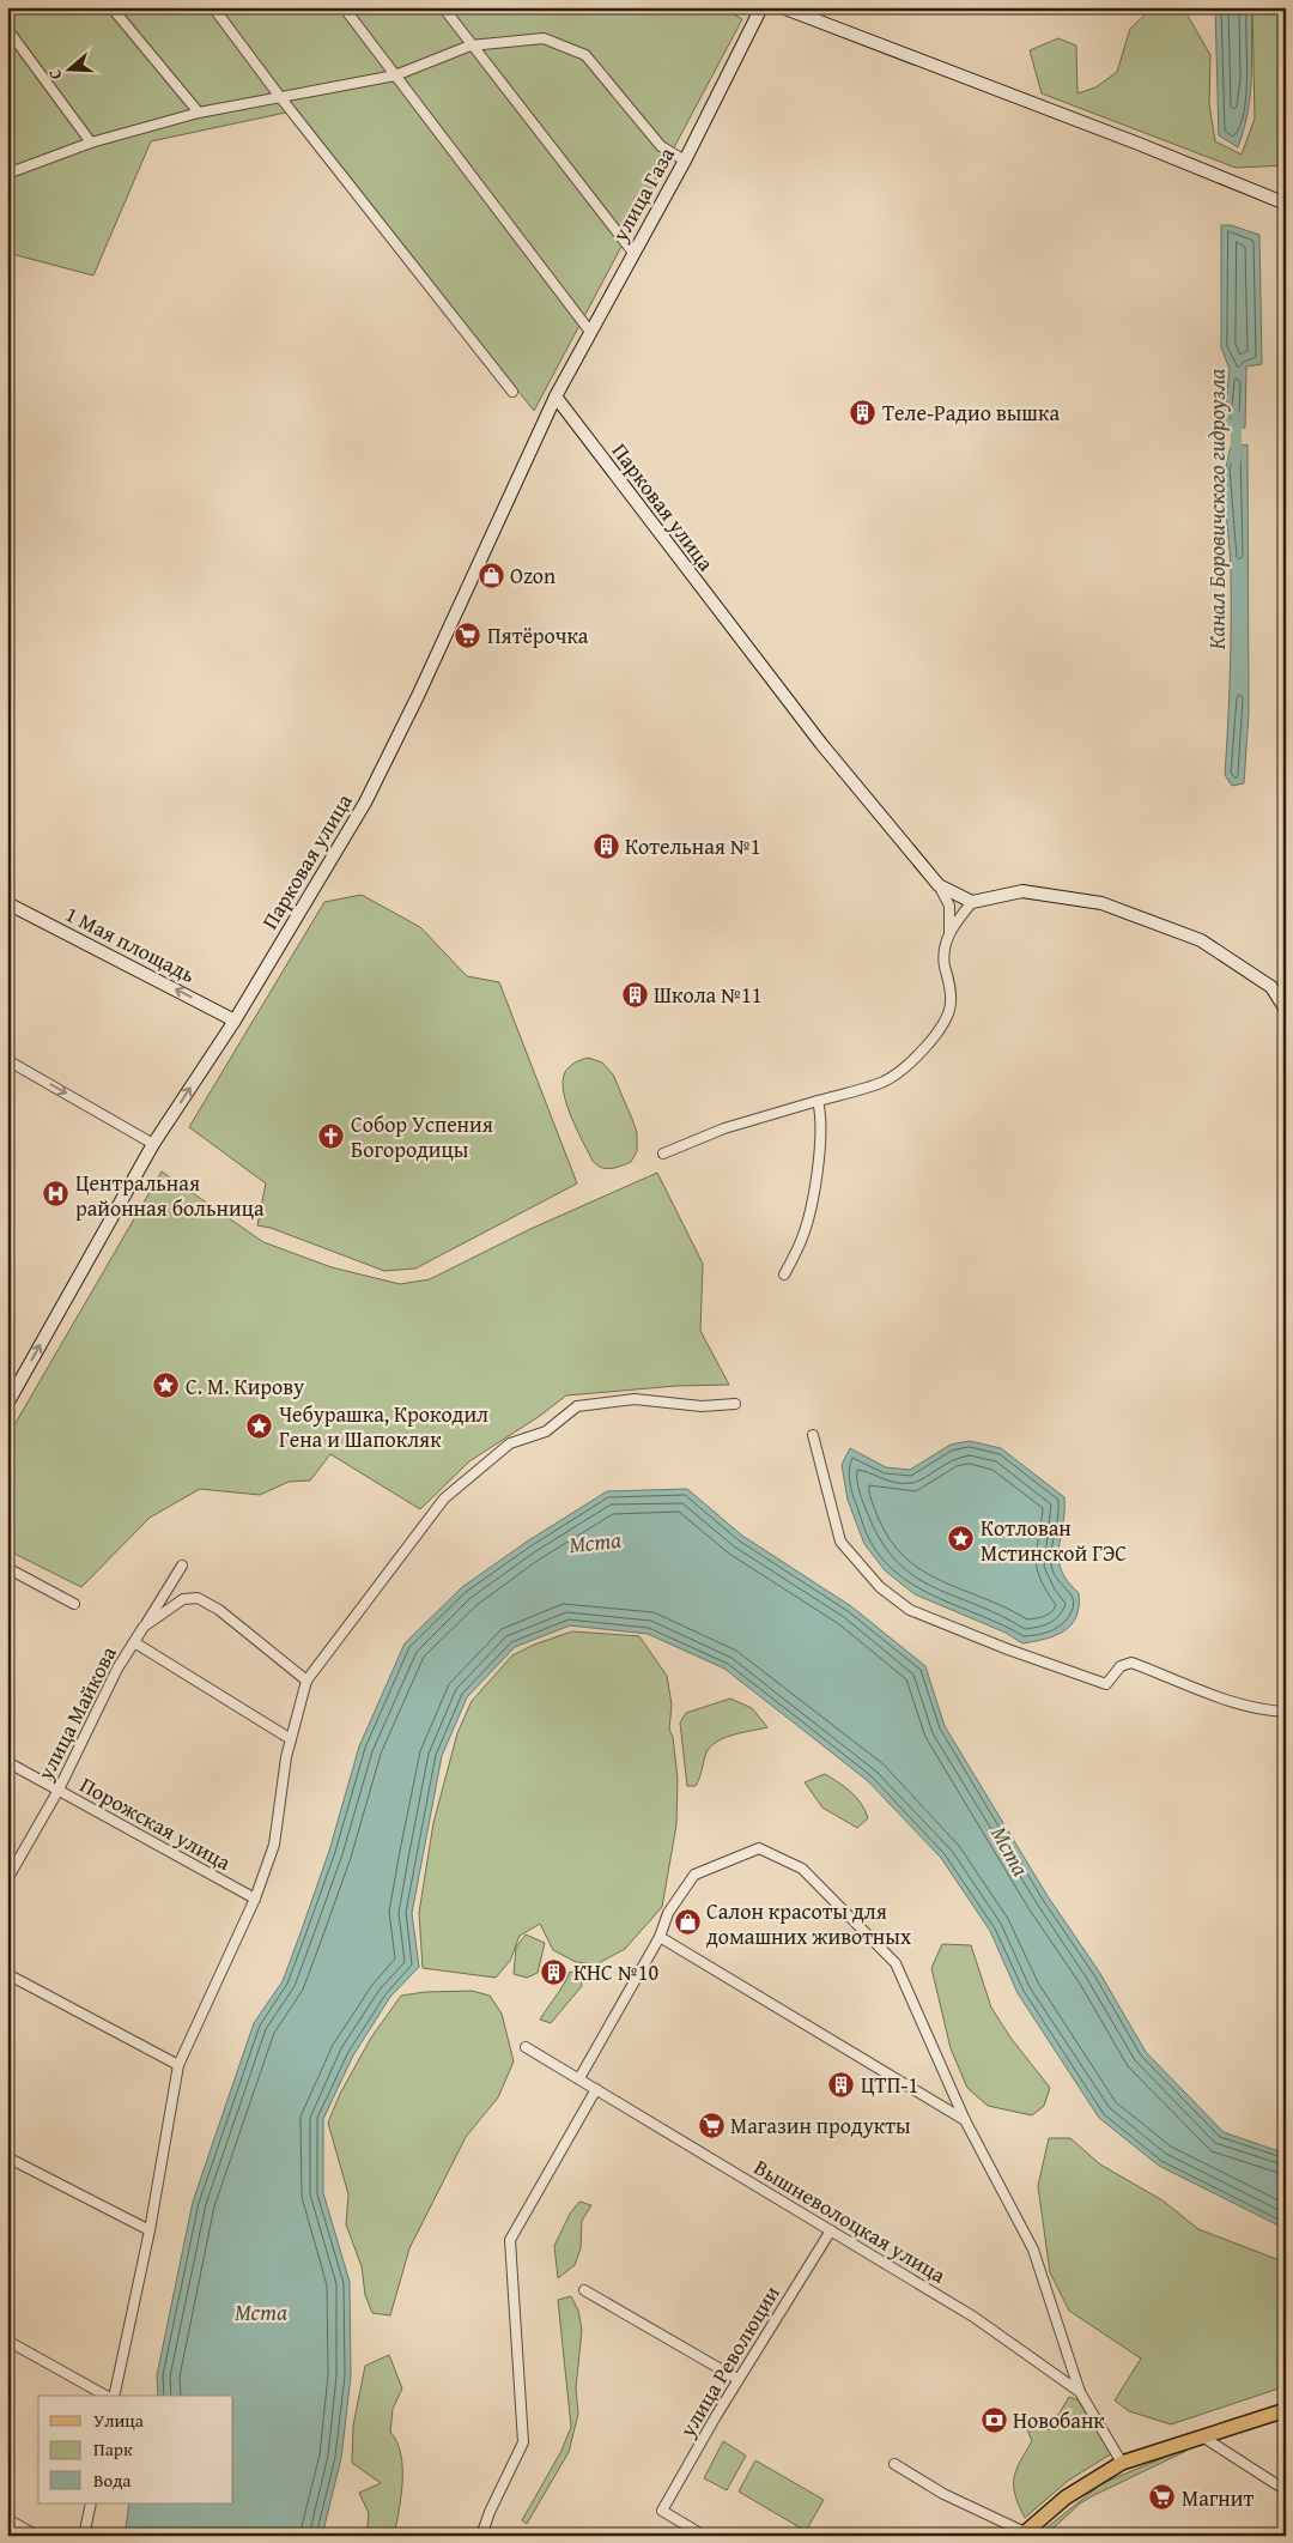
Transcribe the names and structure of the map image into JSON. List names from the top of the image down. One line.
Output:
{"streets":{"main road":["улица Газа","Парковая улица","1 Мая площадь"],"street":["улица Майкова","Порожская улица","Вышневолоцкая улица","улица Революции"]},"crossings":[["улица Газа","Парковая улица"],["Парковая улица","1 Мая площадь"],["улица Майкова","Порожская улица"],["Вышневолоцкая улица","улица Революции"]],"one_way":["1 Мая площадь"],"water":["Канал Боровичского гидроузла","Мста"],"places":{"building":["Теле-Радио вышка","Котельная №1","Школа №11","КНС №10","ЦТП-1"],"shop":["Ozon","Салон красоты для домашних животных"],"supermarket":["Пятёрочка","Магазин продукты","Магнит"],"church":["Собор Успения Богородицы"],"hospital":["Центральная районная больница"],"place":["С. М. Кирову","Чебурашка, Крокодил Гена и Шапокляк","Котлован Мстинской ГЭС"],"bank":["Новобанк"]},"legend":["Улица","Парк","Вода"],"north":"left"}
